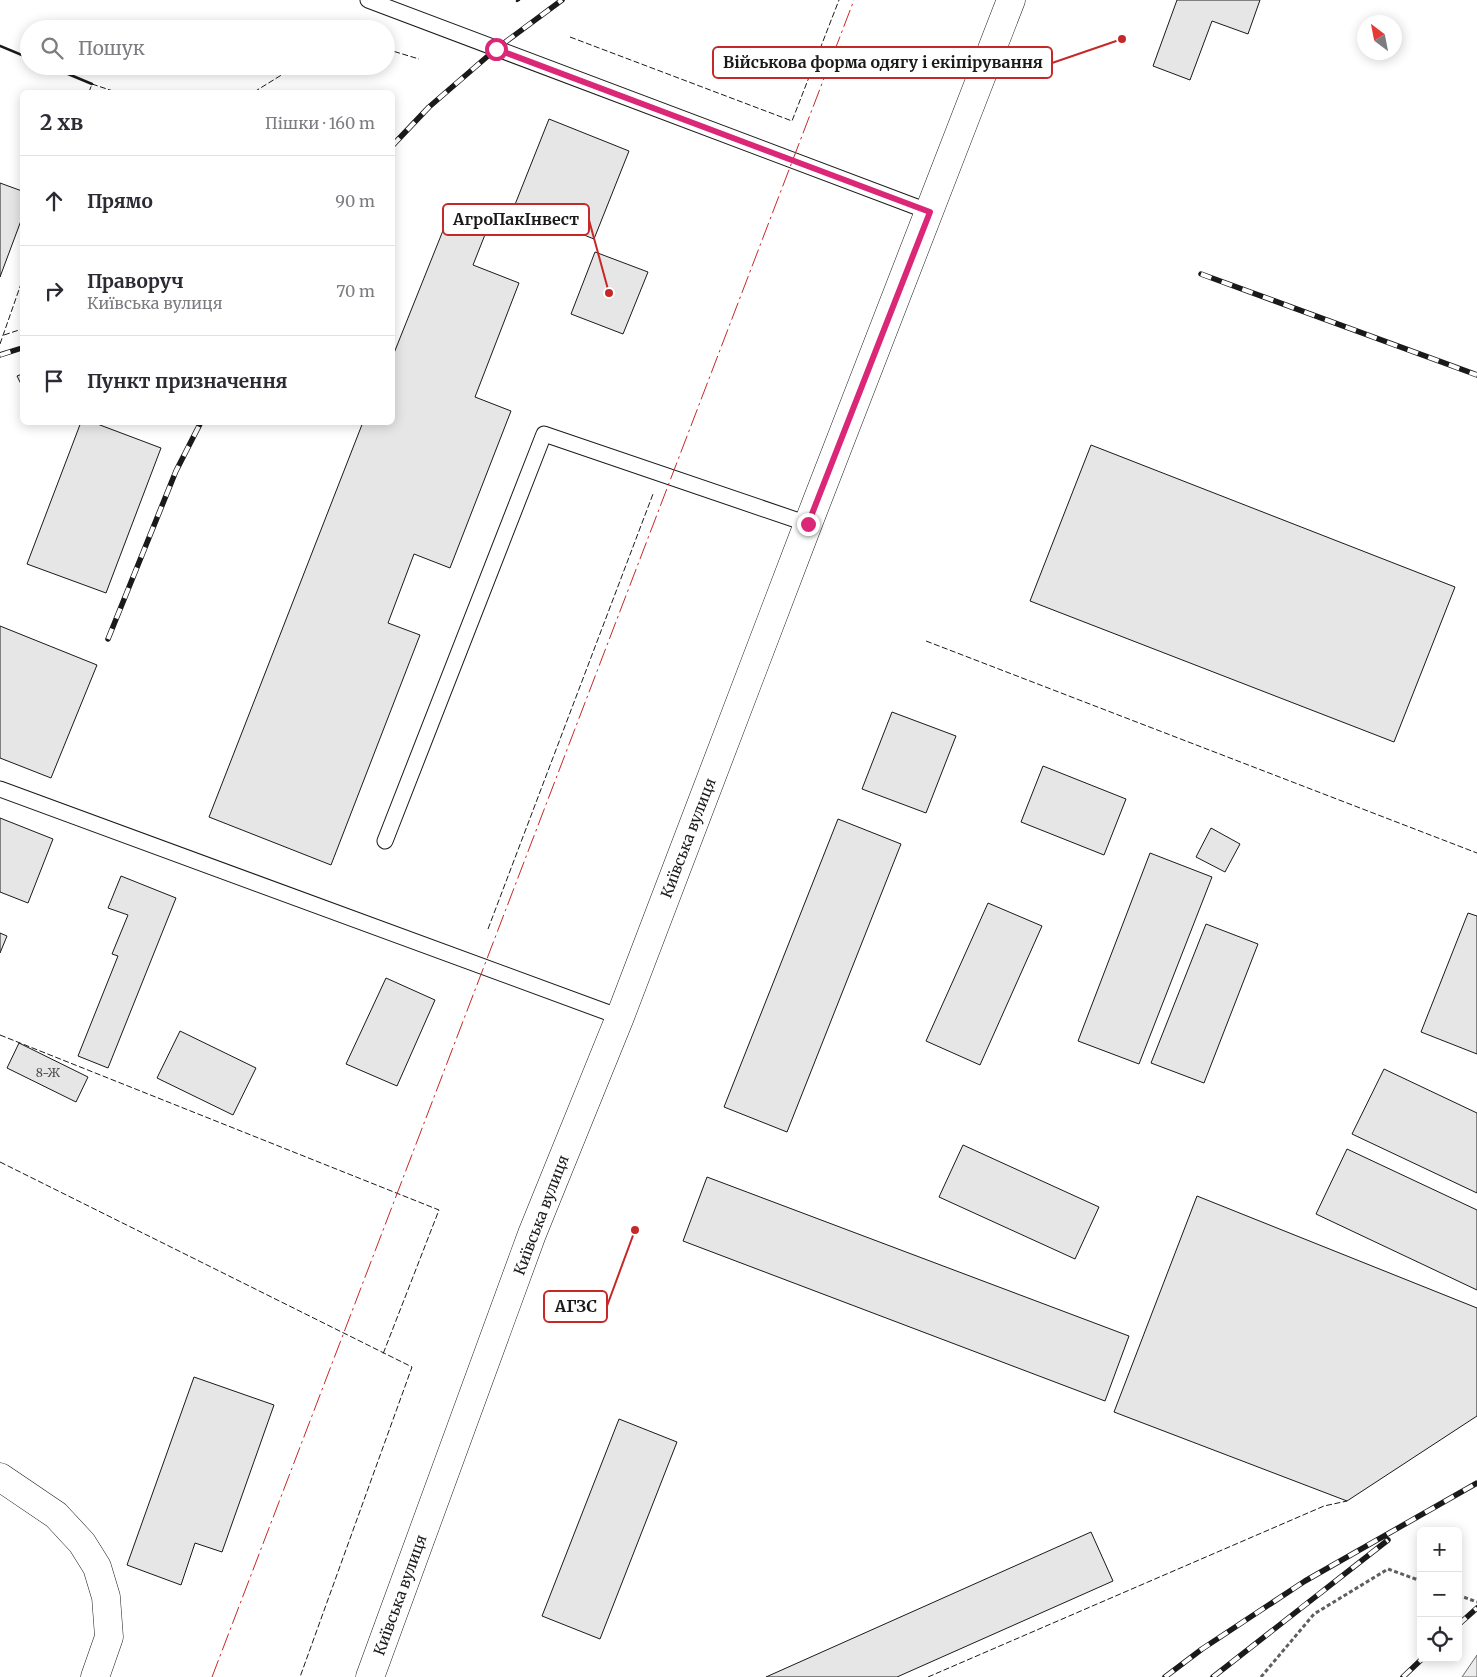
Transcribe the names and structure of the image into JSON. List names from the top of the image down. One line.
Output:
{"streets":{"main road":["Київська вулиця"]},"places":["Військова форма одягу і екіпірування","АгроПакІнвест","АГЗС"],"house_numbers":["8-Ж"],"north":"top left","page":{"search":"Пошук","heading":["2 хв","Пішки · 160 m"],"list":[["Прямо","90 m"],["Праворуч","Київська вулиця","70 m"],"Пункт призначення"],"map_buttons":["+","−"]}}
